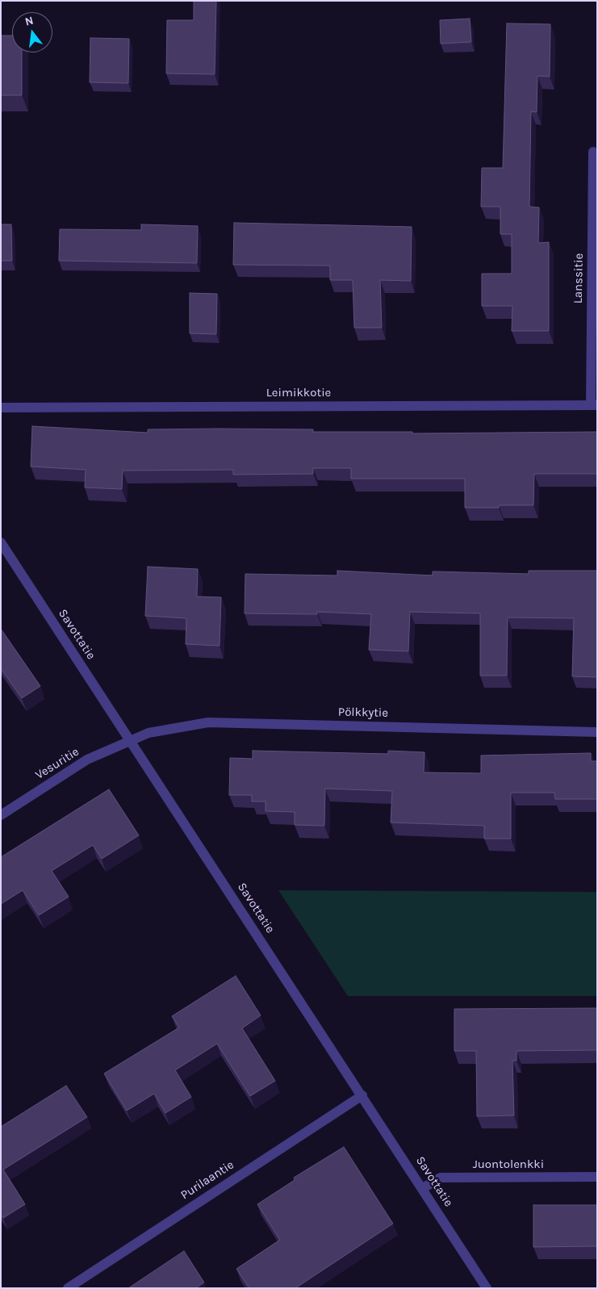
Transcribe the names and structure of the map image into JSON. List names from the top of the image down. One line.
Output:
{"streets":{"street":["Lanssitie","Leimikkotie","Savottatie","Pölkkytie","Vesuritie","Juontolenkki","Purilaantie"]},"crossings":[["Lanssitie","Leimikkotie"],["Savottatie","Pölkkytie"],["Savottatie","Vesuritie"],["Savottatie","Juontolenkki"],["Savottatie","Purilaantie"],["Pölkkytie","Vesuritie"]],"north":"top"}
